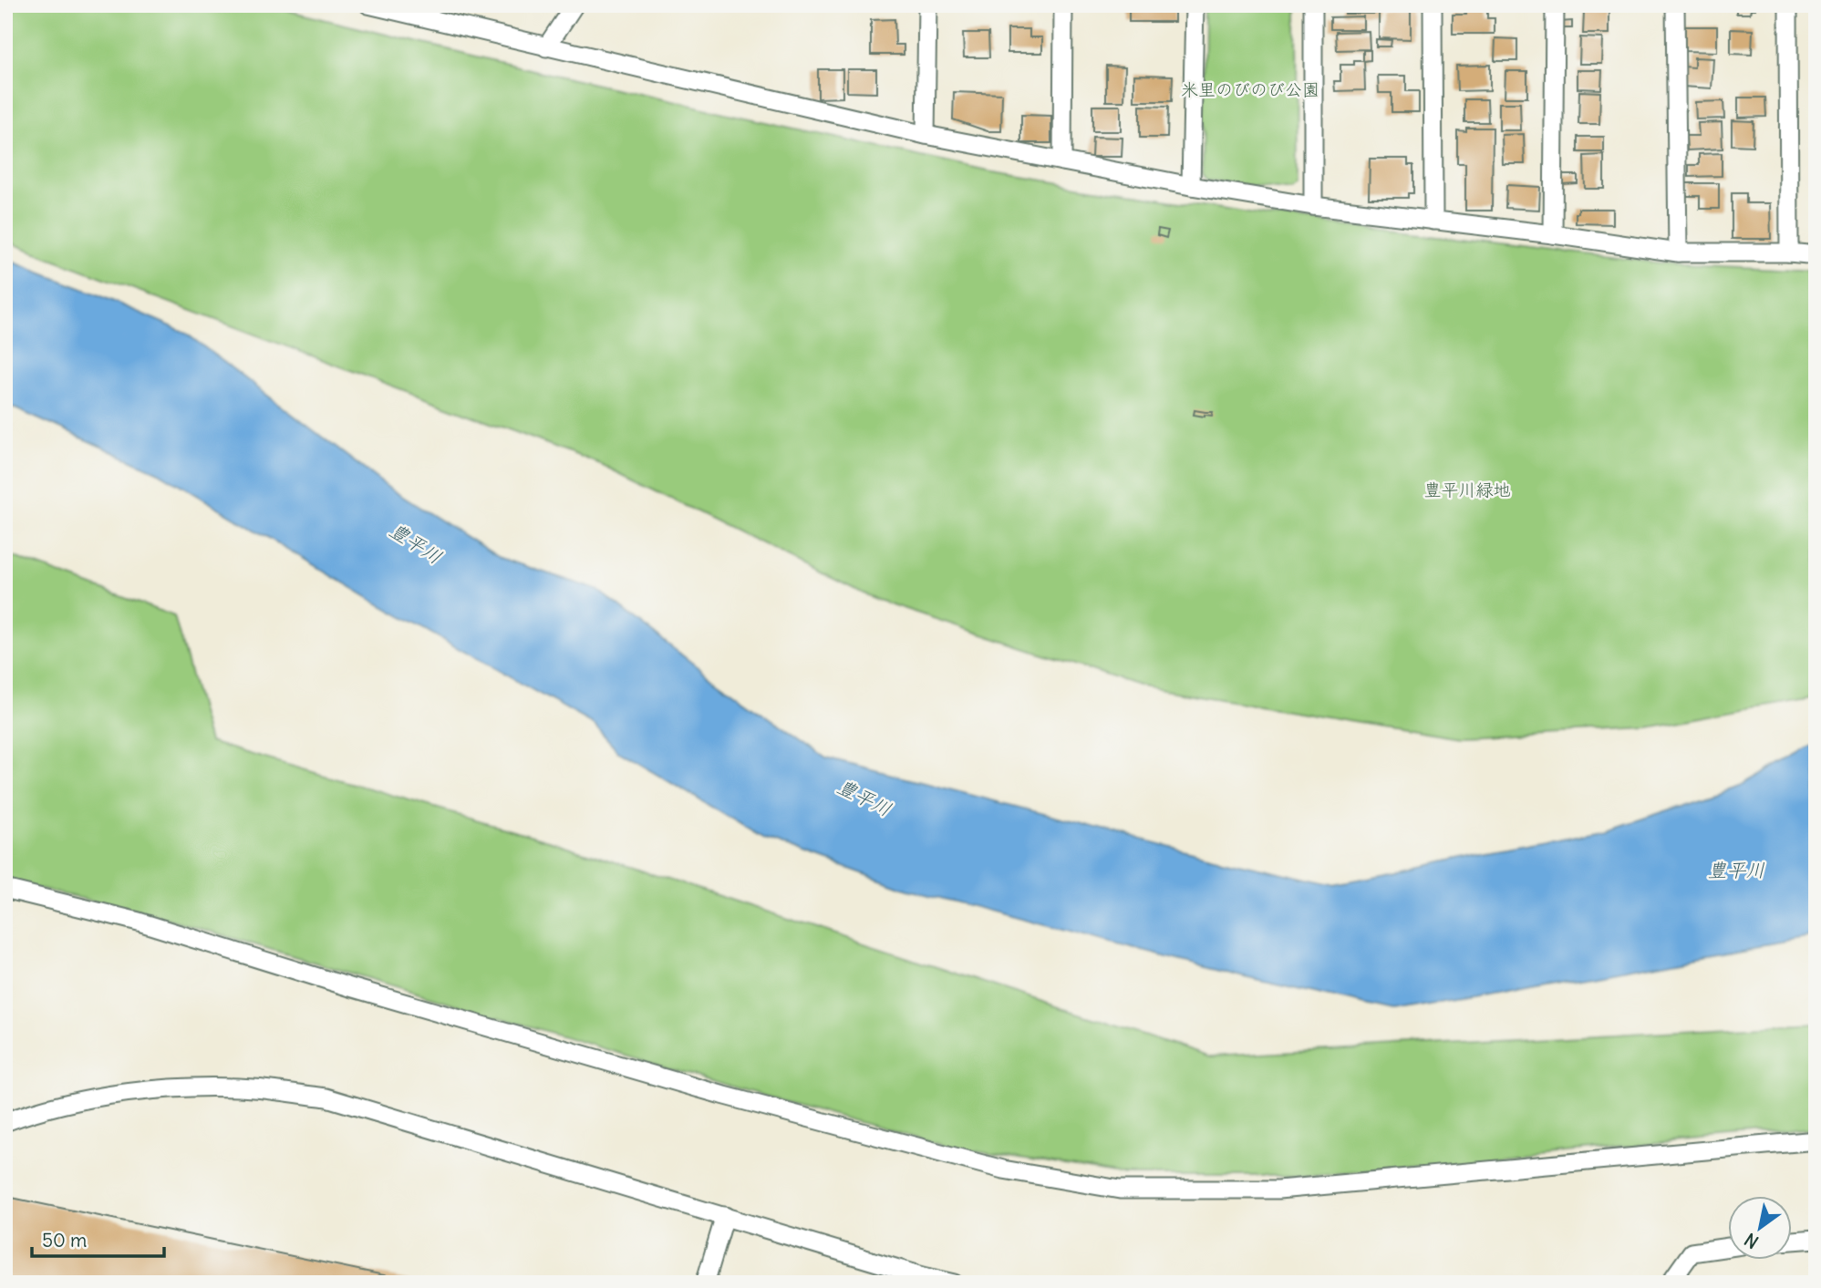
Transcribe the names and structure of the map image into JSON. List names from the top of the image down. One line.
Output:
{"water":["豊平川"],"parks":["米里のびのび公園","豊平川緑地"],"scale_bar":"50 m","north":"bottom left"}
